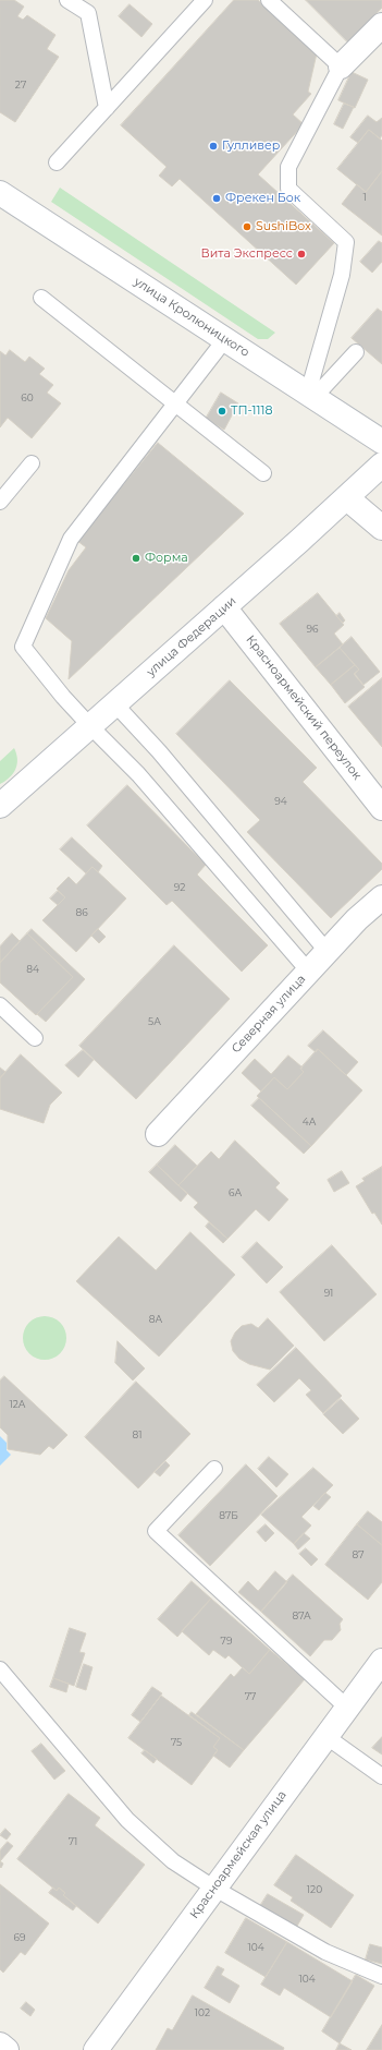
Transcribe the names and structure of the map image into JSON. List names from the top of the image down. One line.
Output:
{"streets":{"street":["улица Кролюницкого","улица Федерации","Красноармейский переулок","Северная улица","Красноармейская улица"]},"crossings":[["улица Федерации","Красноармейский переулок"]],"places":["Гулливер","Фрекен Бок","SushiBox","Вита Экспресс","ТП-1118","Форма"],"house_numbers":["27","1","60","96","94","92","86","84","5А","4А","6А","91","8А","12А","81","87Б","87","87А","79","77","75","71","120","69","104","104","102"]}
